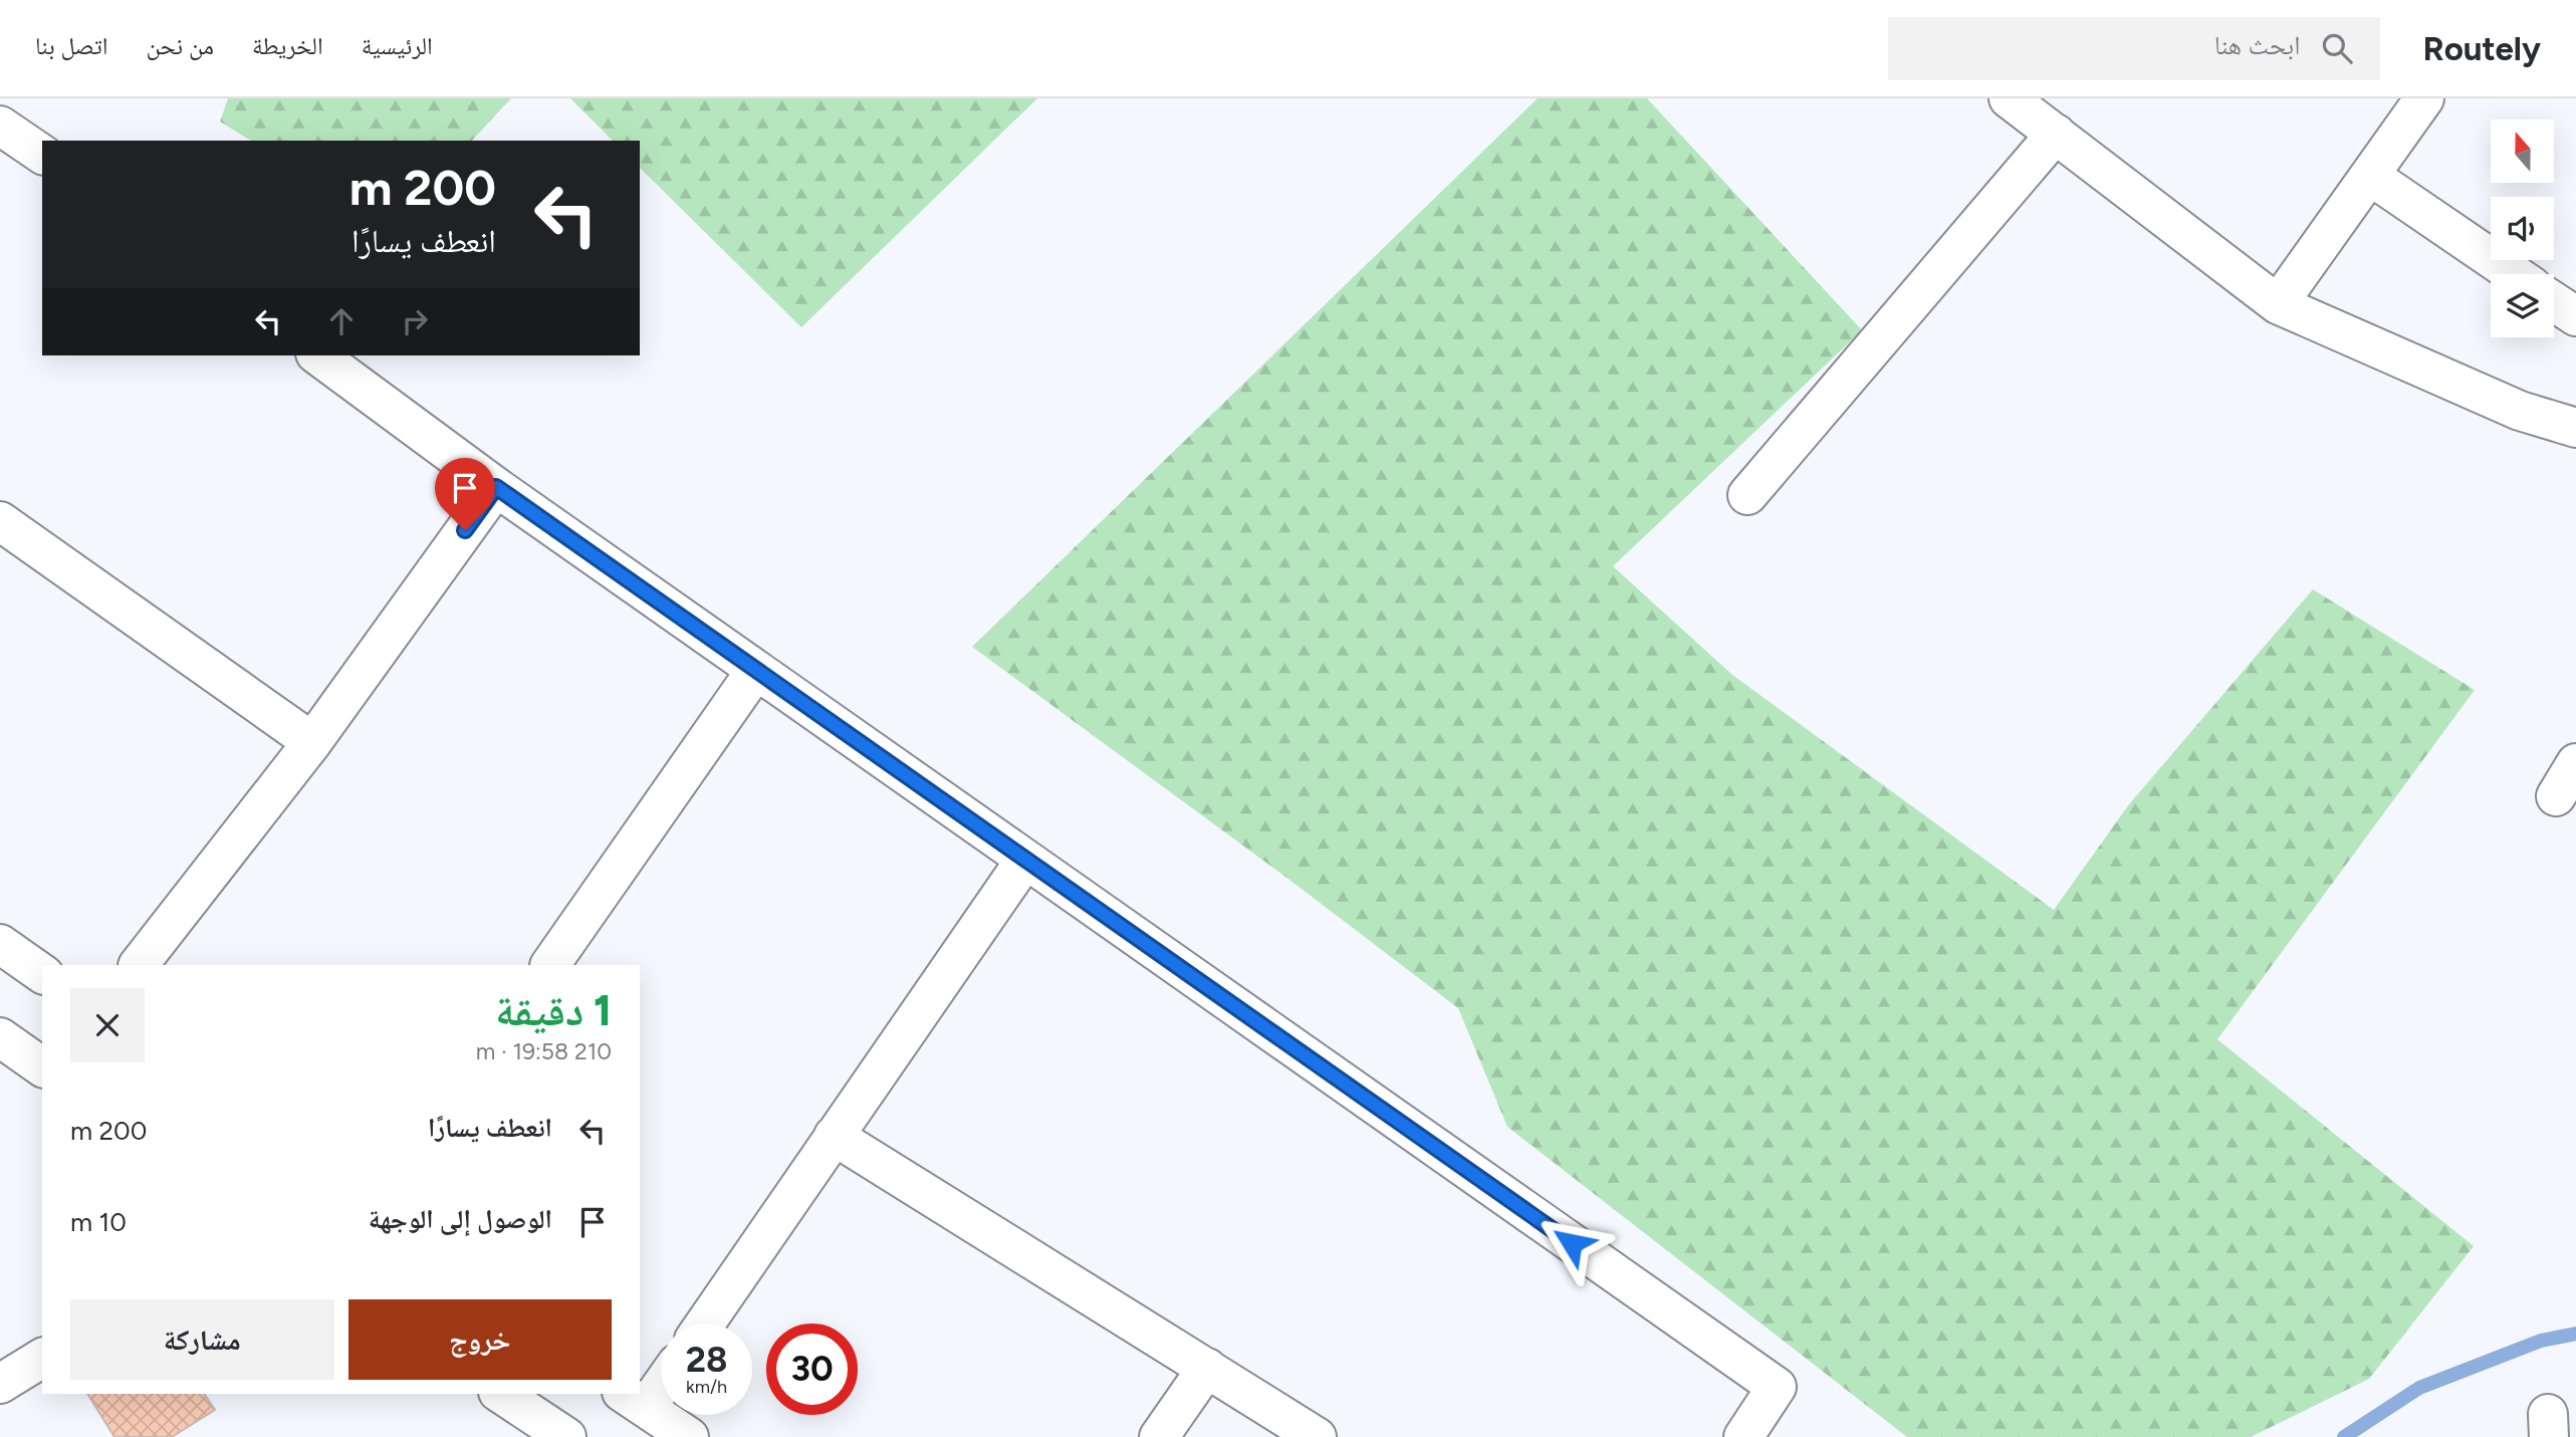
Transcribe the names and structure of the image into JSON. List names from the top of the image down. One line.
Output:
{"north":"top","page":{"header":"Routely","search":"ابحث هنا","nav":["الرئيسية","الخريطة","من نحن","اتصل بنا"],"turn":["200 m","انعطف يسارًا"],"heading":["1 دقيقة","210 m · 19:58"],"list":[{"name":"انعطف يسارًا","value":"200 m"},{"name":"الوصول إلى الوجهة","value":"10 m"}],"buttons":["خروج","مشاركة"],"speed":"28 km/h","limit":"30"}}
